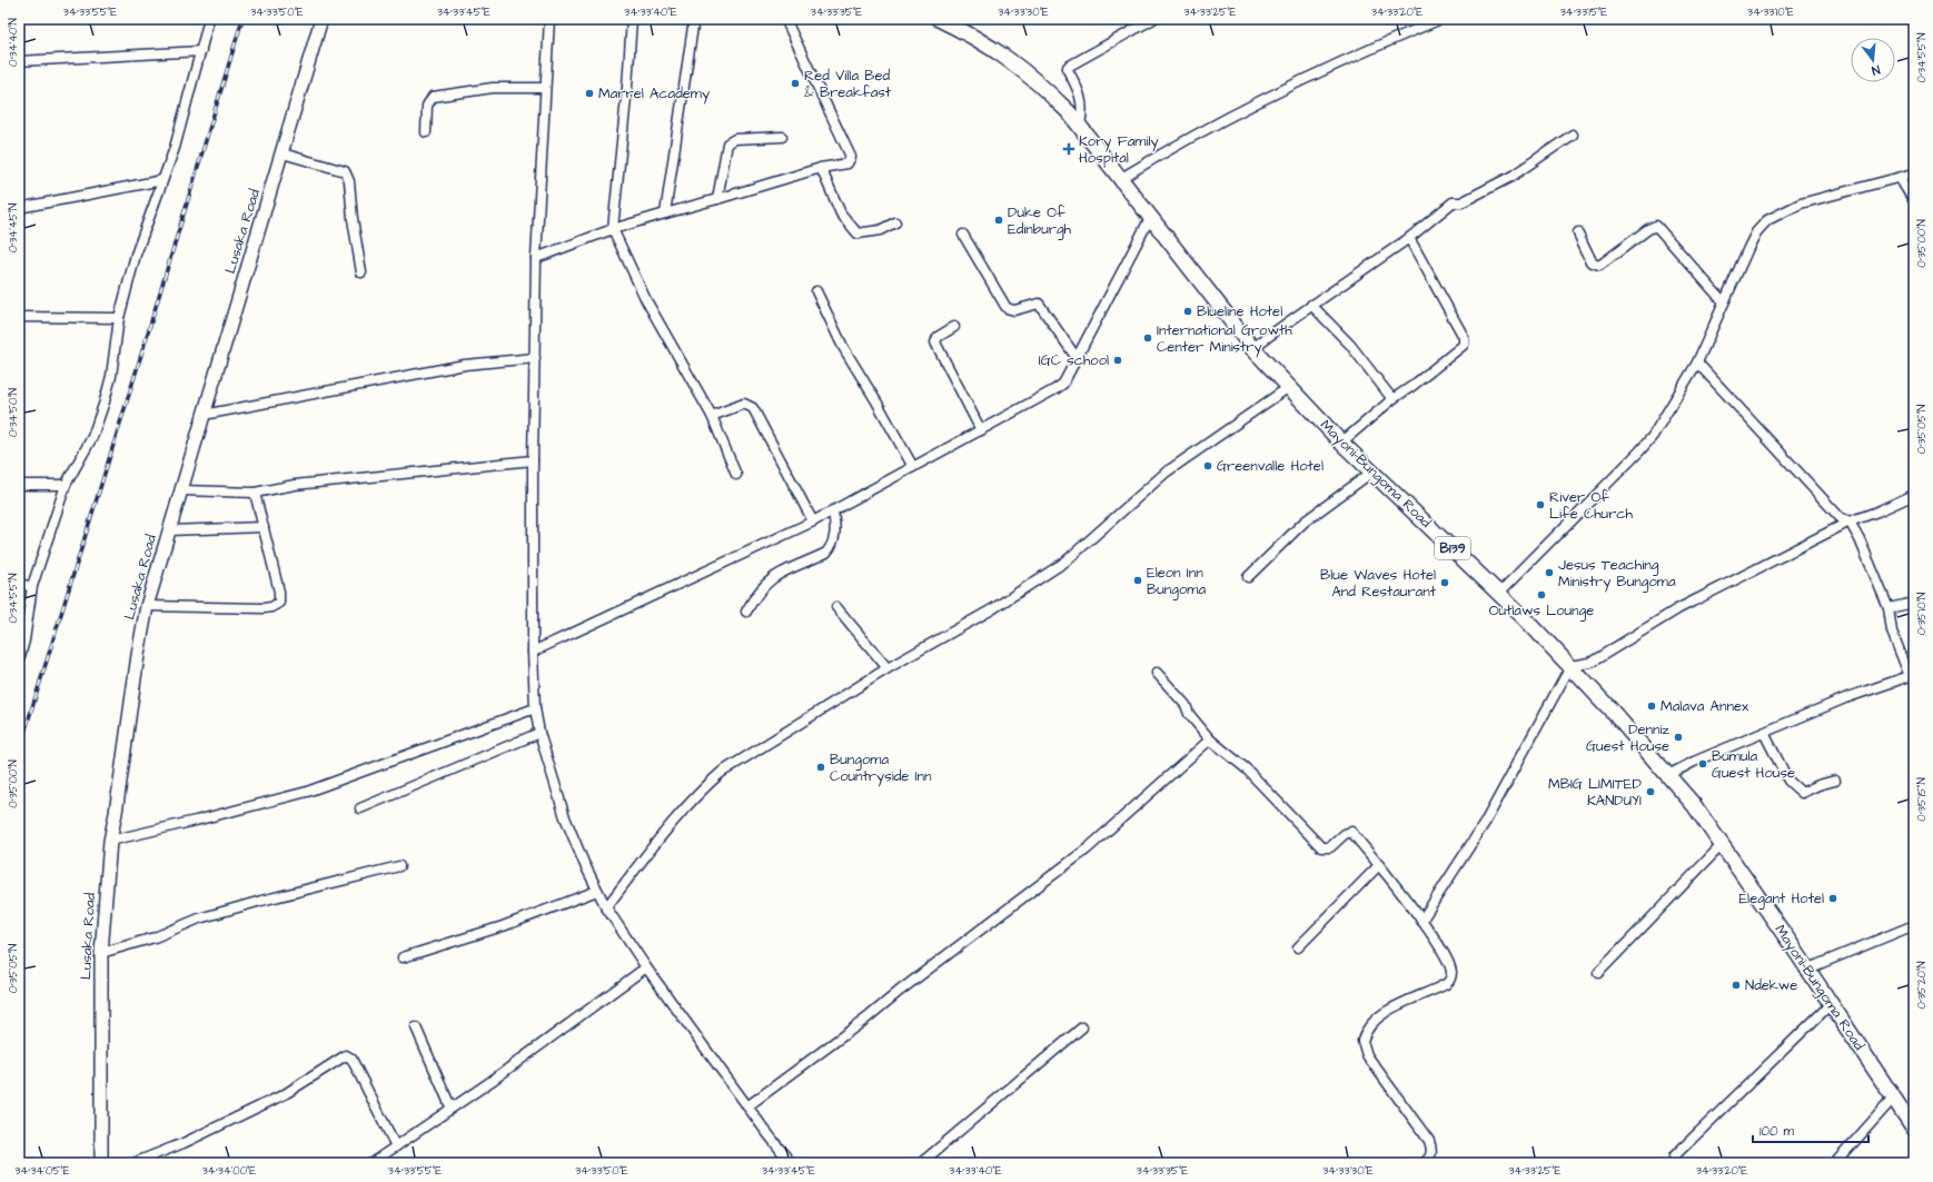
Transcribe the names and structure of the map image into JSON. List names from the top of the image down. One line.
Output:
{"streets":{"main road":["Mayoni-Bungoma Road","B139"],"street":["Lusaka Road"]},"places":{"other":["Red Villa Bed & Breakfast","Marrel Academy","Duke Of Edinburgh","Blueline Hotel","International Growth Center Ministry","IGC school","Greenvalle Hotel","River Of Life Church","Jesus Teaching Ministry Bungoma","Eleon Inn Bungoma","Blue Waves Hotel And Restaurant","Outlaws Lounge","Malava Annex","Denniz Guest House","Bumula Guest House","Bungoma Countryside Inn","MBIG LIMITED KANDUYI","Elegant Hotel","Ndekwe"],"health":["Kory Family Hospital"]},"scale_bar":"100 m","north":"bottom","coordinates":["34°33'55\"E","34°33'50\"E","34°33'45\"E","34°33'40\"E","34°33'35\"E","34°33'30\"E","34°33'25\"E","34°33'20\"E","34°33'15\"E","34°33'10\"E","0°34'40\"N","0°34'55\"N","0°34'45\"N","0°35'00\"N","0°34'50\"N","0°35'05\"N","0°35'10\"N","0°35'15\"N","0°35'20\"N","34°34'05\"E","34°34'00\"E"]}
